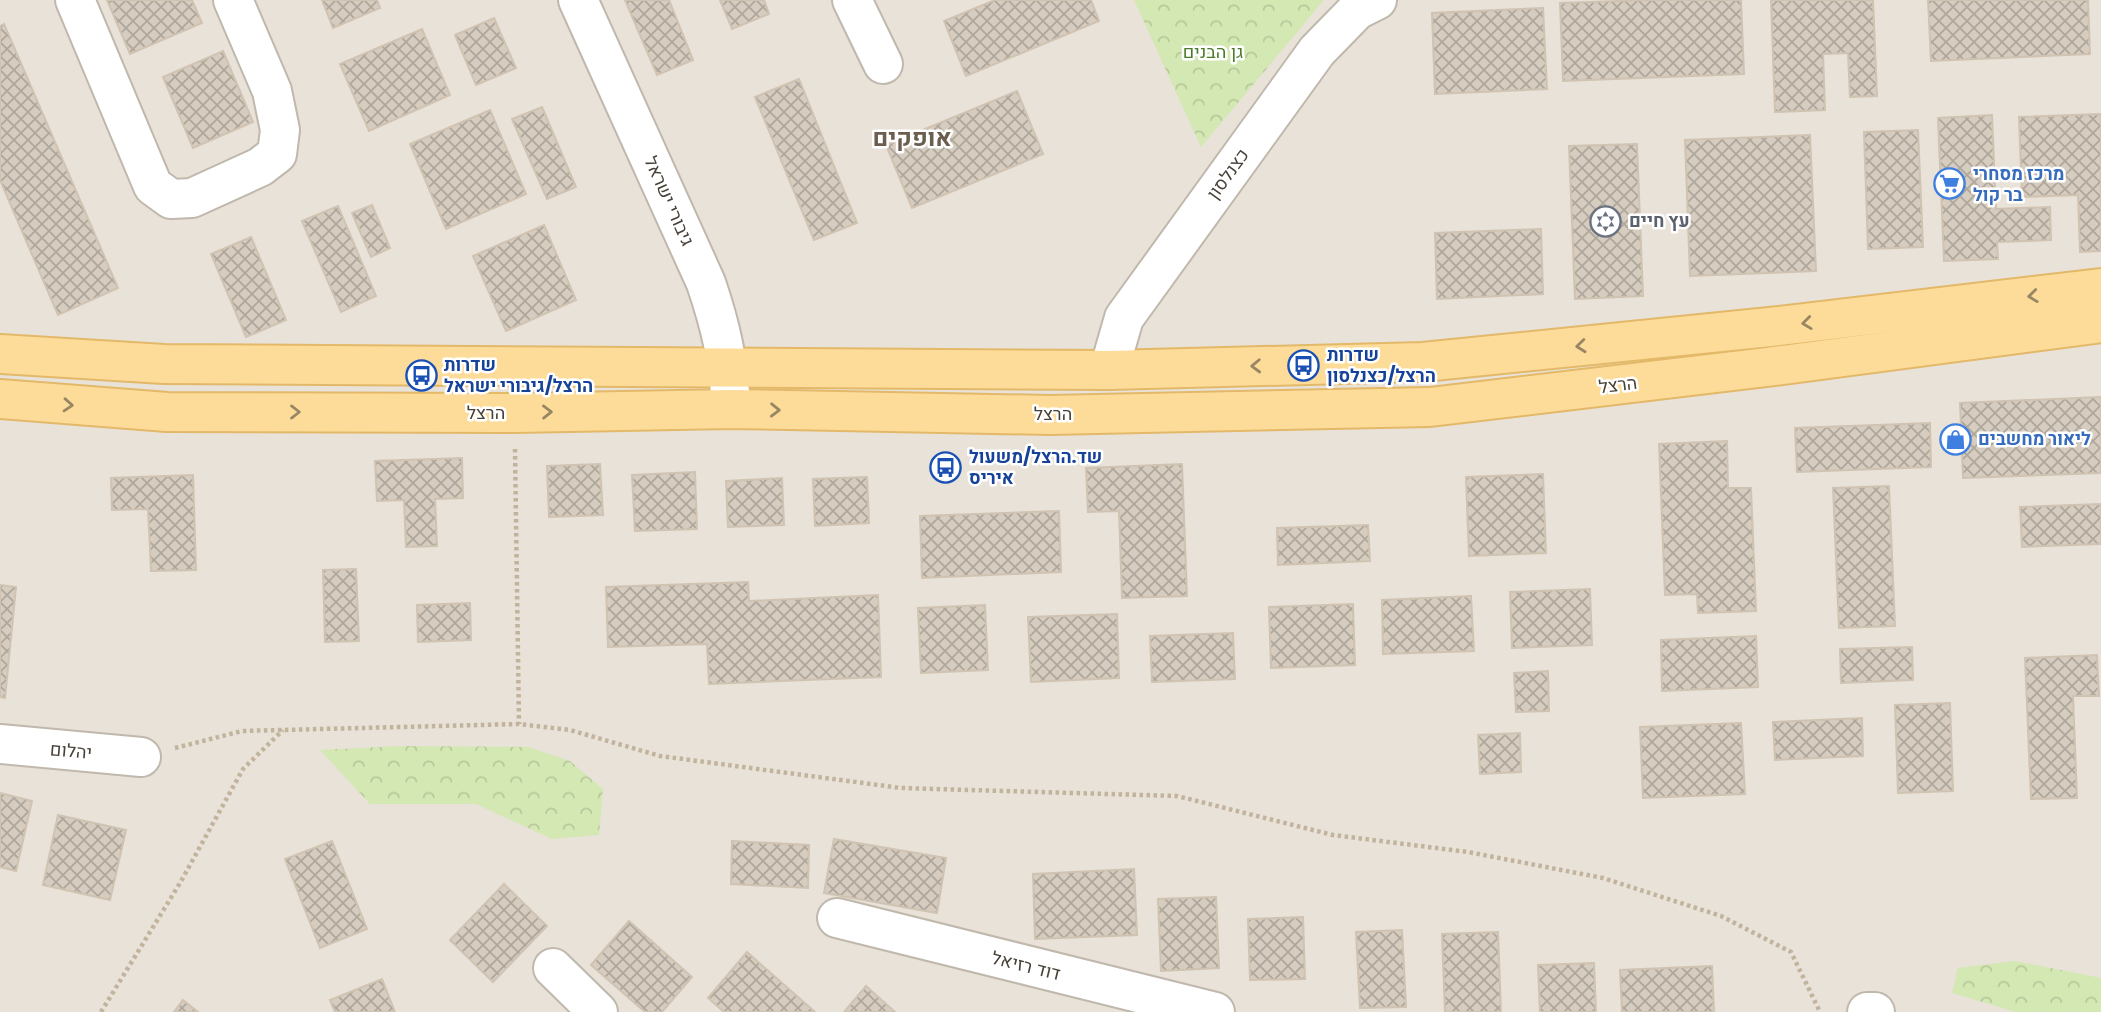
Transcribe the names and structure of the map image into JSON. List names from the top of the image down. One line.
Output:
{"streets":{"main road":["הרצל"],"street":["כצנלסון","גיבורי ישראל","יהלום","דוד רזיאל"]},"crossings":[["גיבורי ישראל","הרצל"]],"districts":["אופקים"],"parks":["גן הבנים"],"places":{"supermarket":["מרכז מסחרי בר קול"],"synagogue":["עץ חיים"],"bus stop":["שדרות הרצל/כצנלסון","שדרות הרצל/גיבורי ישראל","שד.הרצל/משעול איריס"],"shop":["ליאור מחשבים"]}}
